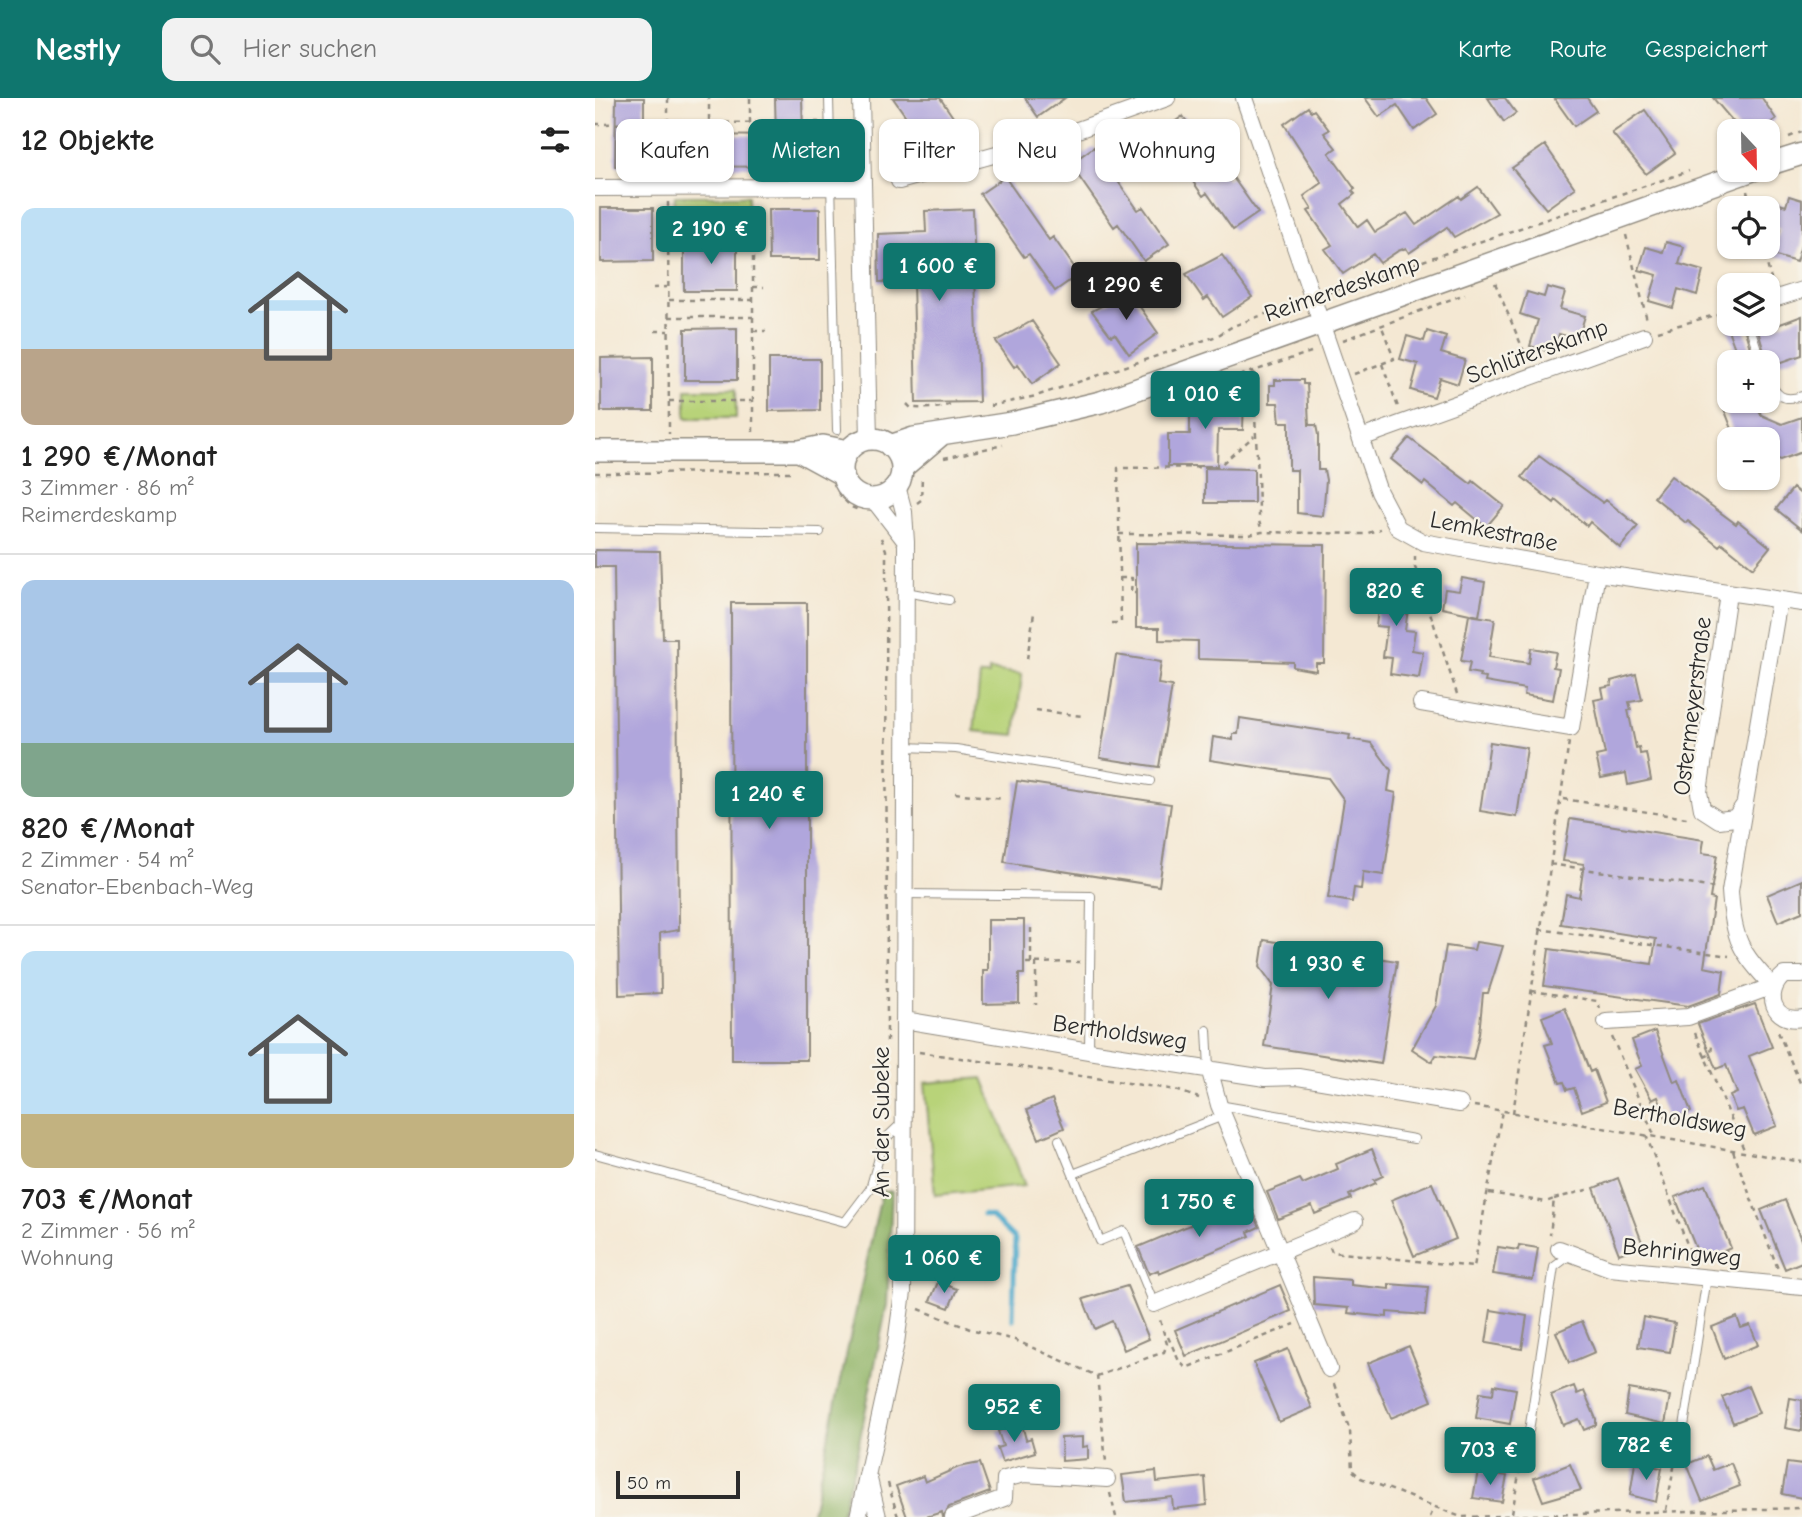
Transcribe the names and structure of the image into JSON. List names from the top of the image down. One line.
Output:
{"streets":{"main road":["Reimerdeskamp"],"street":["Schlüterskamp","Lemkestraße","Ostermeyerstraße","Bertholdsweg","An der Subeke","Behringweg"]},"crossings":[["Reimerdeskamp","Lemkestraße"],["Schlüterskamp","Lemkestraße"],["Lemkestraße","Ostermeyerstraße"],["Bertholdsweg","An der Subeke"]],"scale_bar":"50 m","north":"bottom","page":{"header":"Nestly","search":"Hier suchen","nav":["Karte","Route","Gespeichert"],"heading":"12 Objekte","map_buttons":["+","−"],"chip":["Kaufen","Mieten","Filter","Neu","Wohnung"],"list":[{"name":"1 290 €/Monat","note":"3 Zimmer · 86 m² · Reimerdeskamp"},{"name":"820 €/Monat","note":"2 Zimmer · 54 m² · Senator-Ebenbach-Weg"},{"name":"703 €/Monat","note":"2 Zimmer · 56 m² · Wohnung"}],"price":["2 190 €","1 600 €","1 290 €","1 010 €","820 €","1 240 €","1 930 €","1 750 €","1 060 €","952 €","782 €","703 €"],"scale":"50 m"}}
